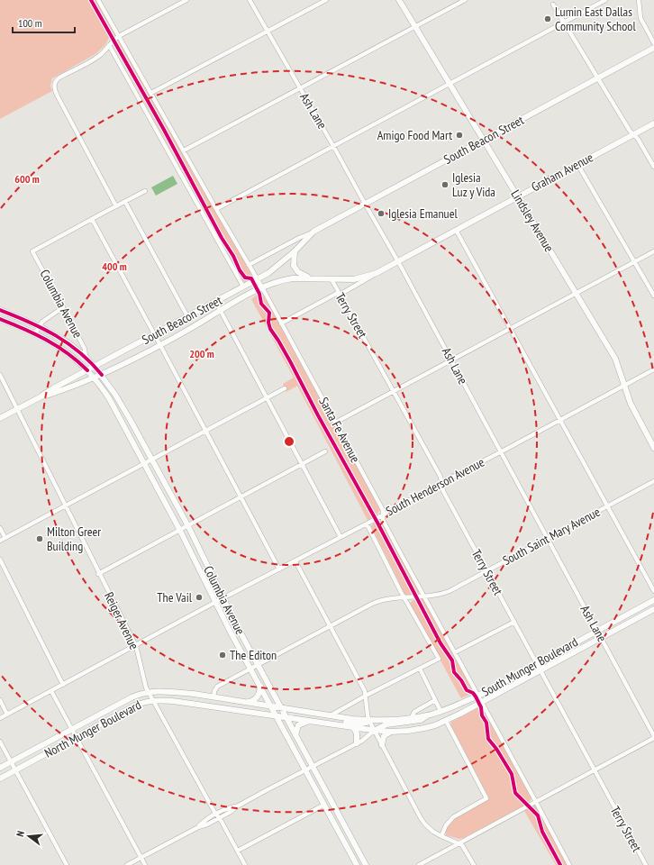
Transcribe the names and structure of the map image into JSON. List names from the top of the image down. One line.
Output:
{"streets":{"main road":["South Beacon Street","Graham Avenue","Lindsley Avenue","Columbia Avenue","South Munger Boulevard","North Munger Boulevard"],"street":["Ash Lane","Terry Street","Santa Fe Avenue","South Henderson Avenue","South Saint Mary Avenue","Reiger Avenue"]},"crossings":[["Ash Lane","South Beacon Street"],["Ash Lane","Graham Avenue"],["Ash Lane","South Henderson Avenue"],["Ash Lane","South Saint Mary Avenue"],["Ash Lane","South Munger Boulevard"],["South Beacon Street","Graham Avenue"],["South Beacon Street","Lindsley Avenue"],["South Beacon Street","Columbia Avenue"],["South Beacon Street","Santa Fe Avenue"],["Graham Avenue","Lindsley Avenue"],["Graham Avenue","Terry Street"],["Graham Avenue","Santa Fe Avenue"],["Lindsley Avenue","South Henderson Avenue"],["Columbia Avenue","South Henderson Avenue"],["Columbia Avenue","South Saint Mary Avenue"],["Columbia Avenue","South Munger Boulevard"],["Columbia Avenue","North Munger Boulevard"],["Terry Street","South Henderson Avenue"],["Terry Street","South Saint Mary Avenue"],["Terry Street","South Munger Boulevard"],["Santa Fe Avenue","South Henderson Avenue"],["Santa Fe Avenue","South Saint Mary Avenue"],["Santa Fe Avenue","South Munger Boulevard"],["South Henderson Avenue","Reiger Avenue"],["South Saint Mary Avenue","North Munger Boulevard"],["Reiger Avenue","North Munger Boulevard"],["South Munger Boulevard","North Munger Boulevard"]],"places":["Lumin East Dallas Community School","Amigo Food Mart","Iglesia Luz y Vida","Iglesia Emanuel","Milton Greer Building","The Vail","The Editon"],"scale_bar":"100 m","north":"left","rings":["600 m","400 m","200 m"]}
